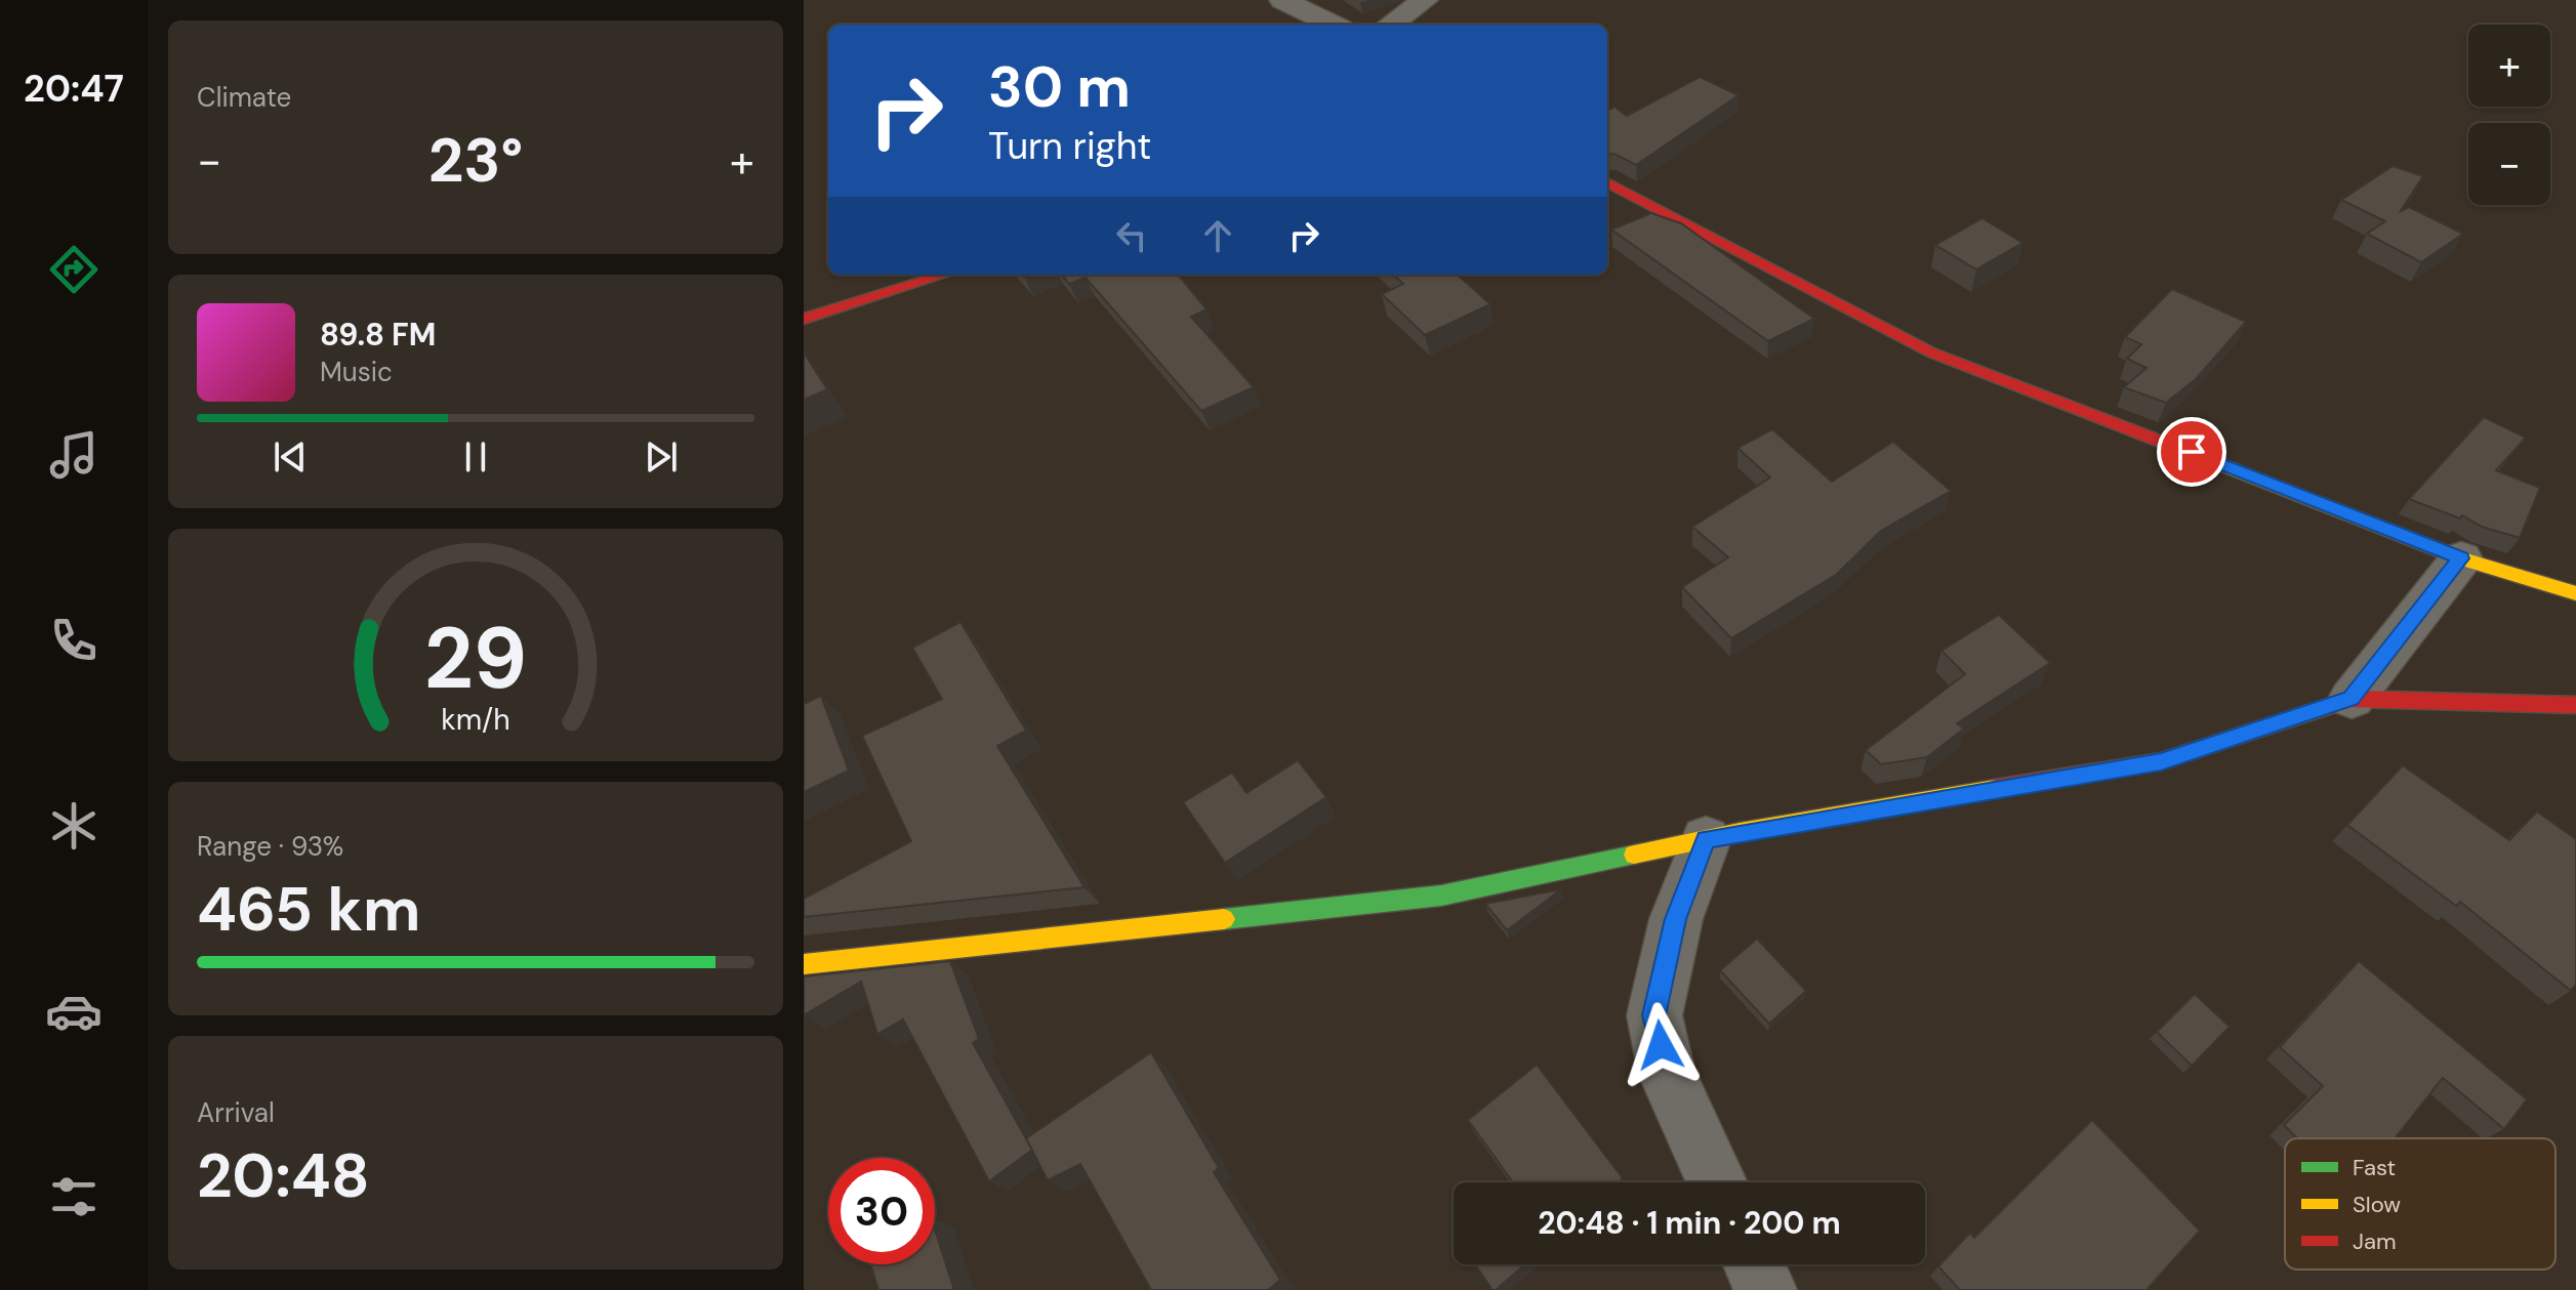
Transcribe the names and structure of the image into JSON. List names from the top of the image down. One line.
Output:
{"legend":["Fast","Slow","Jam"],"page":{"tabs":"20:47","tile":["Climate",["Range · 93%","465 km"],["Arrival","20:48"]],"map_buttons":["+","−"],"turn":["30 m","Turn right"],"heat":["−","23°","+"],"song":["89.8 FM","Music"],"limit":"30","trip":"20:48 · 1 min · 200 m","gauge":["29","km/h"]}}
